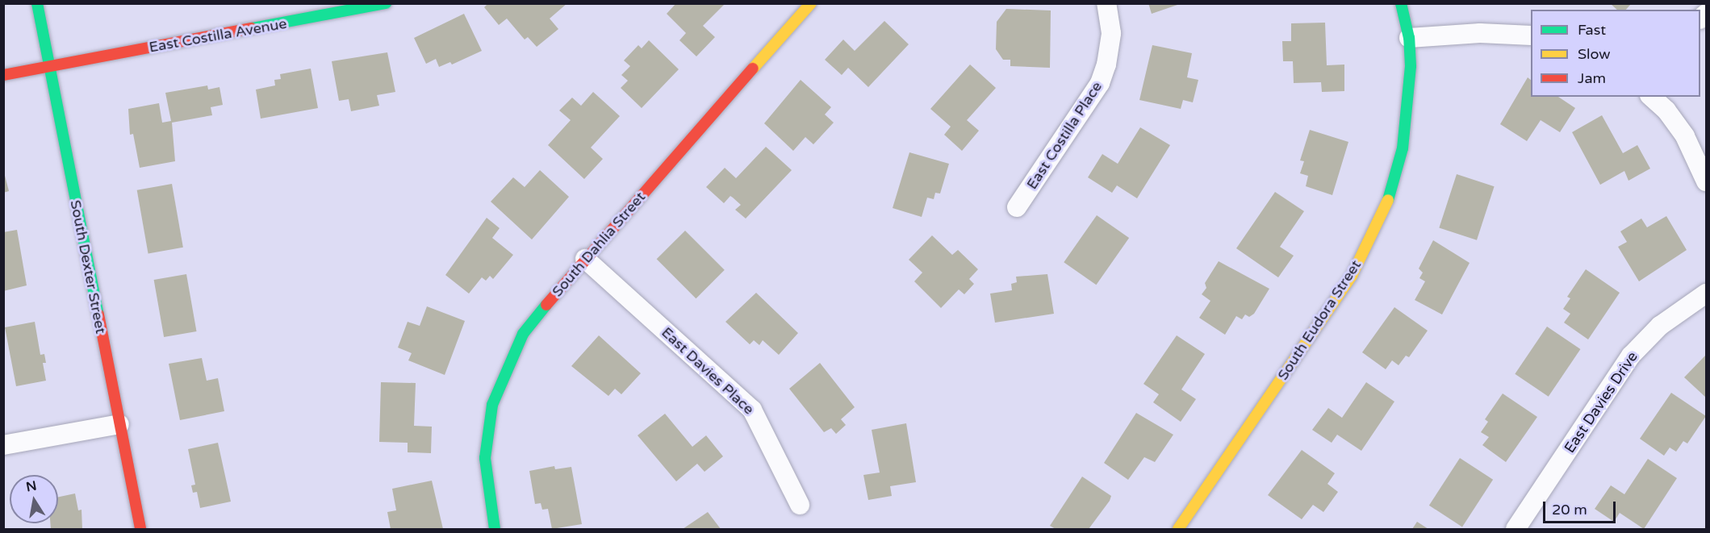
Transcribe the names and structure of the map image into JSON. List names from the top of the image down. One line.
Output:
{"streets":{"street":["East Costilla Avenue","East Costilla Place","South Dahlia Street","South Dexter Street","South Eudora Street","East Davies Place","East Davies Drive"]},"crossings":[["East Costilla Avenue","South Dexter Street"],["South Dahlia Street","East Davies Place"]],"legend":["Fast","Slow","Jam"],"scale_bar":"20 m","north":"top"}
